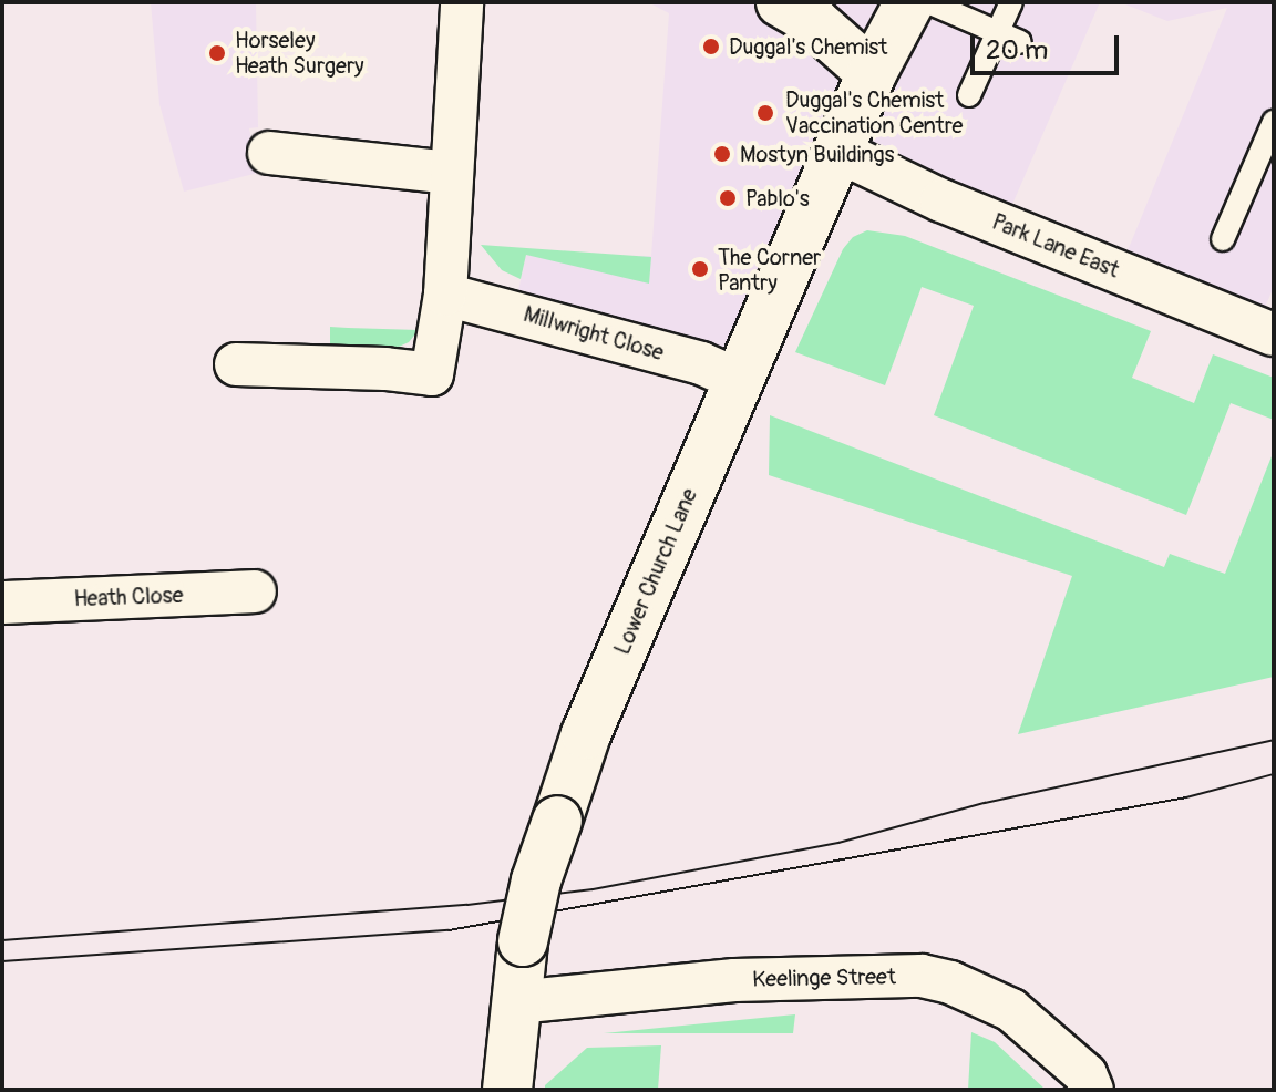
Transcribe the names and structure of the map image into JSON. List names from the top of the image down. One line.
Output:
{"streets":{"main road":["Lower Church Lane"],"street":["Park Lane East","Millwright Close","Heath Close","Keelinge Street"]},"crossings":[["Park Lane East","Lower Church Lane"],["Millwright Close","Lower Church Lane"],["Lower Church Lane","Keelinge Street"]],"places":["Duggal's Chemist","Horseley Heath Surgery","Duggal's Chemist Vaccination Centre","Mostyn Buildings","Pablo's","The Corner Pantry"],"scale_bar":"20 m"}
